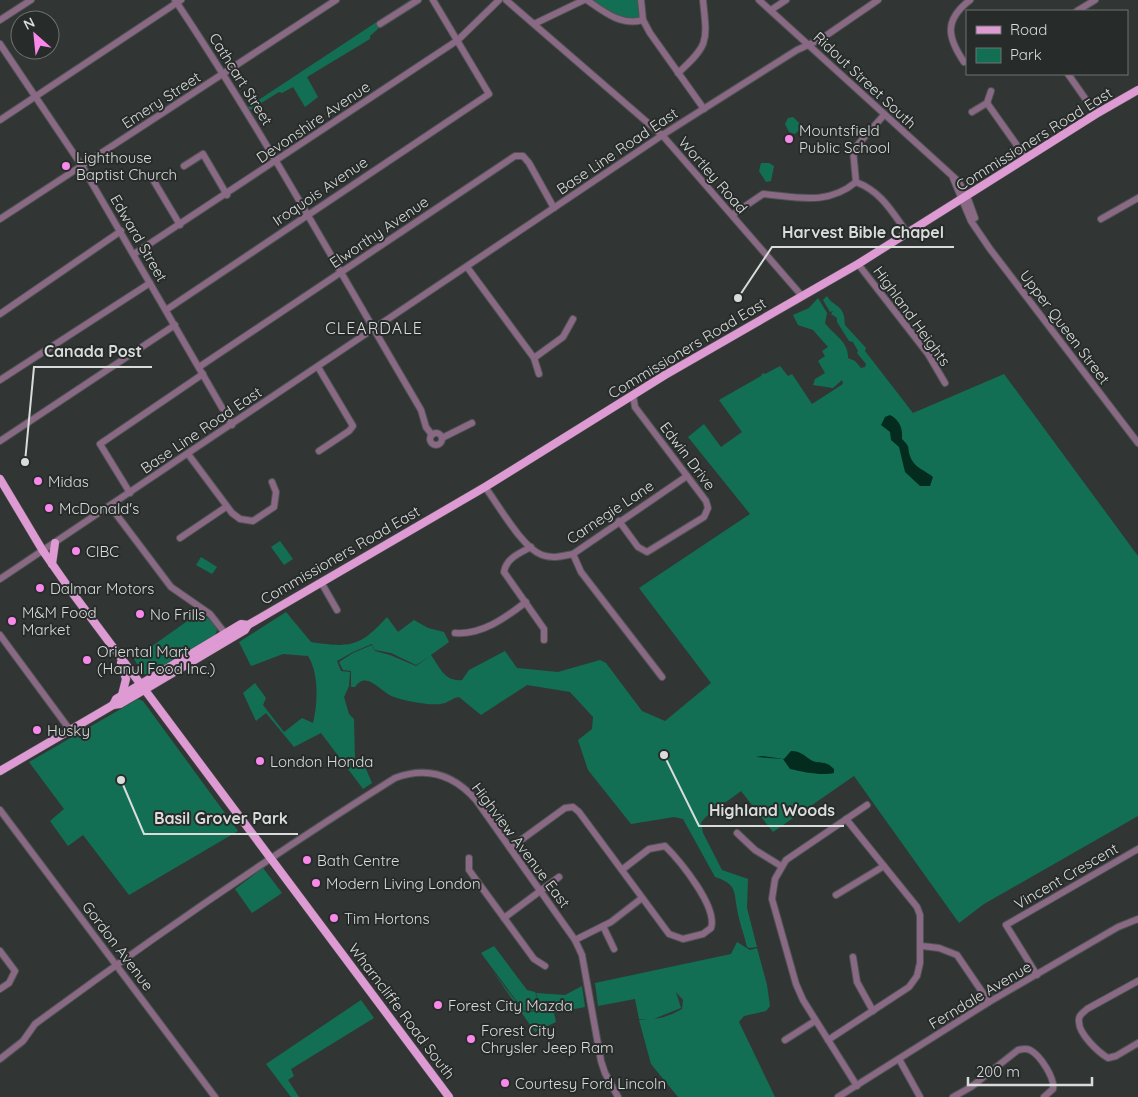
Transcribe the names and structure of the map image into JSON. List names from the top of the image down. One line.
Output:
{"streets":{"main road":["Commissioners Road East","Wharncliffe Road South"],"street":["Cathcart Street","Ridout Street South","Emery Street","Devonshire Avenue","Base Line Road East","Wortley Road","Iroquois Avenue","Elworthy Avenue","Edward Street","Highland Heights","Upper Queen Street","Edwin Drive","Carnegie Lane","Highview Avenue East","Vincent Crescent","Gordon Avenue","Ferndale Avenue"]},"crossings":[["Cathcart Street","Emery Street"],["Cathcart Street","Devonshire Avenue"],["Cathcart Street","Base Line Road East"],["Cathcart Street","Iroquois Avenue"],["Cathcart Street","Elworthy Avenue"],["Ridout Street South","Commissioners Road East"],["Ridout Street South","Base Line Road East"],["Ridout Street South","Upper Queen Street"],["Emery Street","Edward Street"],["Devonshire Avenue","Iroquois Avenue"],["Devonshire Avenue","Edward Street"],["Commissioners Road East","Wortley Road"],["Commissioners Road East","Highland Heights"],["Commissioners Road East","Upper Queen Street"],["Commissioners Road East","Edwin Drive"],["Commissioners Road East","Carnegie Lane"],["Commissioners Road East","Wharncliffe Road South"],["Base Line Road East","Wortley Road"],["Base Line Road East","Elworthy Avenue"],["Base Line Road East","Edward Street"],["Base Line Road East","Wharncliffe Road South"],["Iroquois Avenue","Edward Street"],["Elworthy Avenue","Edward Street"],["Edwin Drive","Carnegie Lane"],["Highview Avenue East","Gordon Avenue"],["Highview Avenue East","Wharncliffe Road South"],["Vincent Crescent","Ferndale Avenue"]],"districts":["CLEARDALE"],"places":["Mountsfield Public School","Lighthouse Baptist Church","Harvest Bible Chapel","Canada Post","Midas","McDonald's","CIBC","Dalmar Motors","No Frills","M&M Food Market","Oriental Mart (Hanul Food Inc.)","Husky","Highland Woods","London Honda","Basil Grover Park","Bath Centre","Modern Living London","Tim Hortons","Forest City Mazda","Forest City Chrysler Jeep Ram","Courtesy Ford Lincoln"],"legend":["Road","Park"],"scale_bar":"200 m","north":"top left"}
